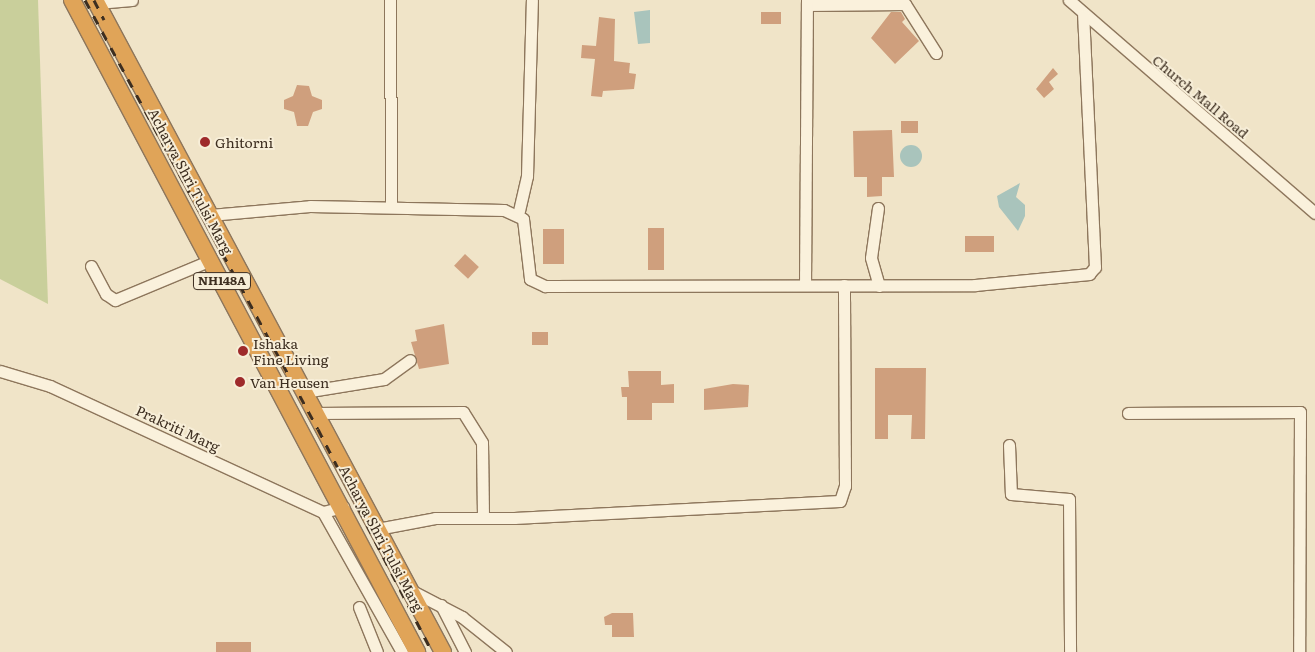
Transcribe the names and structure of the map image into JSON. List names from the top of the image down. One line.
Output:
{"streets":{"highway":["Acharya Shri Tulsi Marg","NH148A"],"street":["Church Mall Road","Prakriti Marg"]},"places":["Ghitorni","Ishaka Fine Living","Van Heusen"]}
